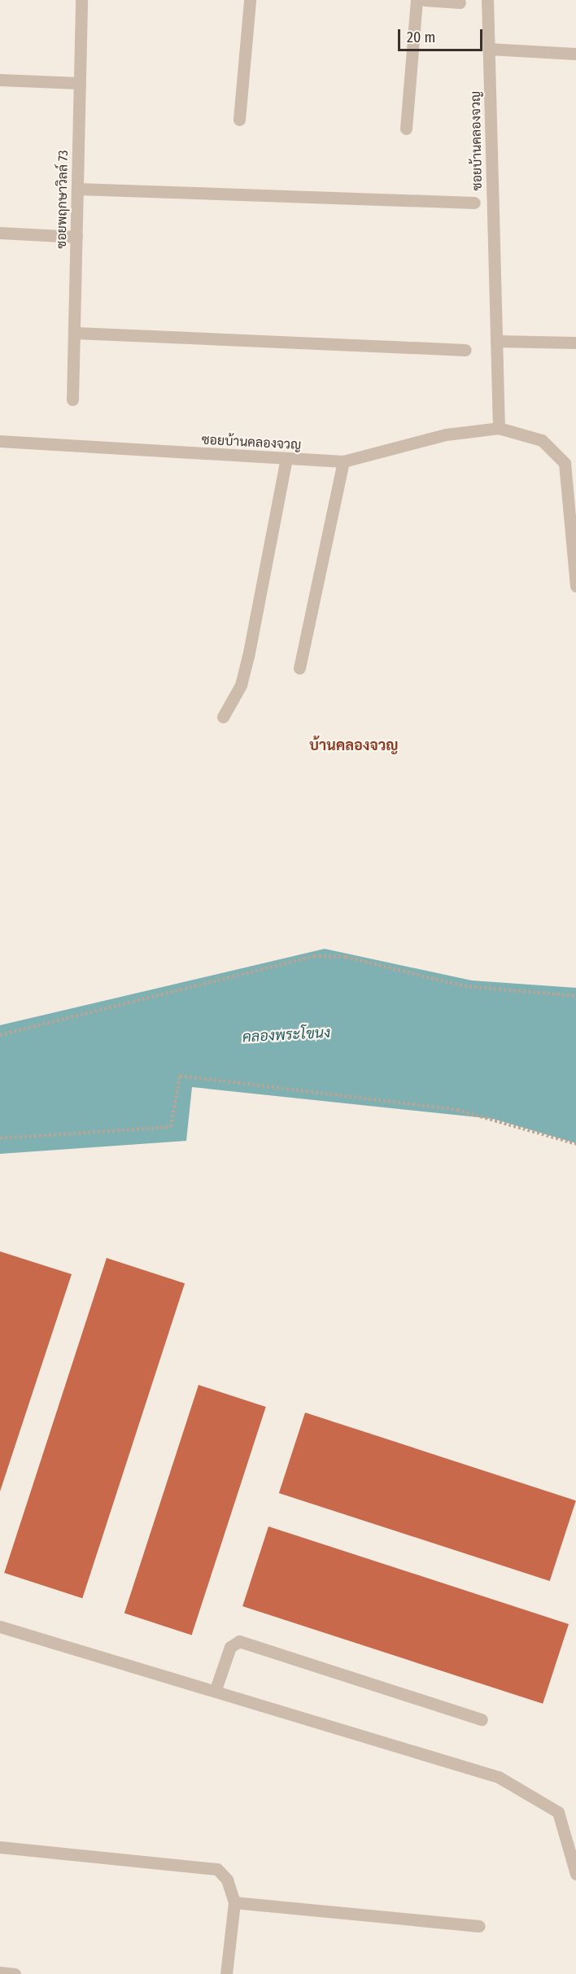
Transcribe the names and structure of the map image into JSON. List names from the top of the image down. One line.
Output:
{"streets":{"street":["ซอยบ้านคลองจวญ","ซอยพฤกษาวิลล์ 73"]},"districts":["บ้านคลองจวญ"],"water":["คลองพระโขนง"],"scale_bar":"20 m"}
